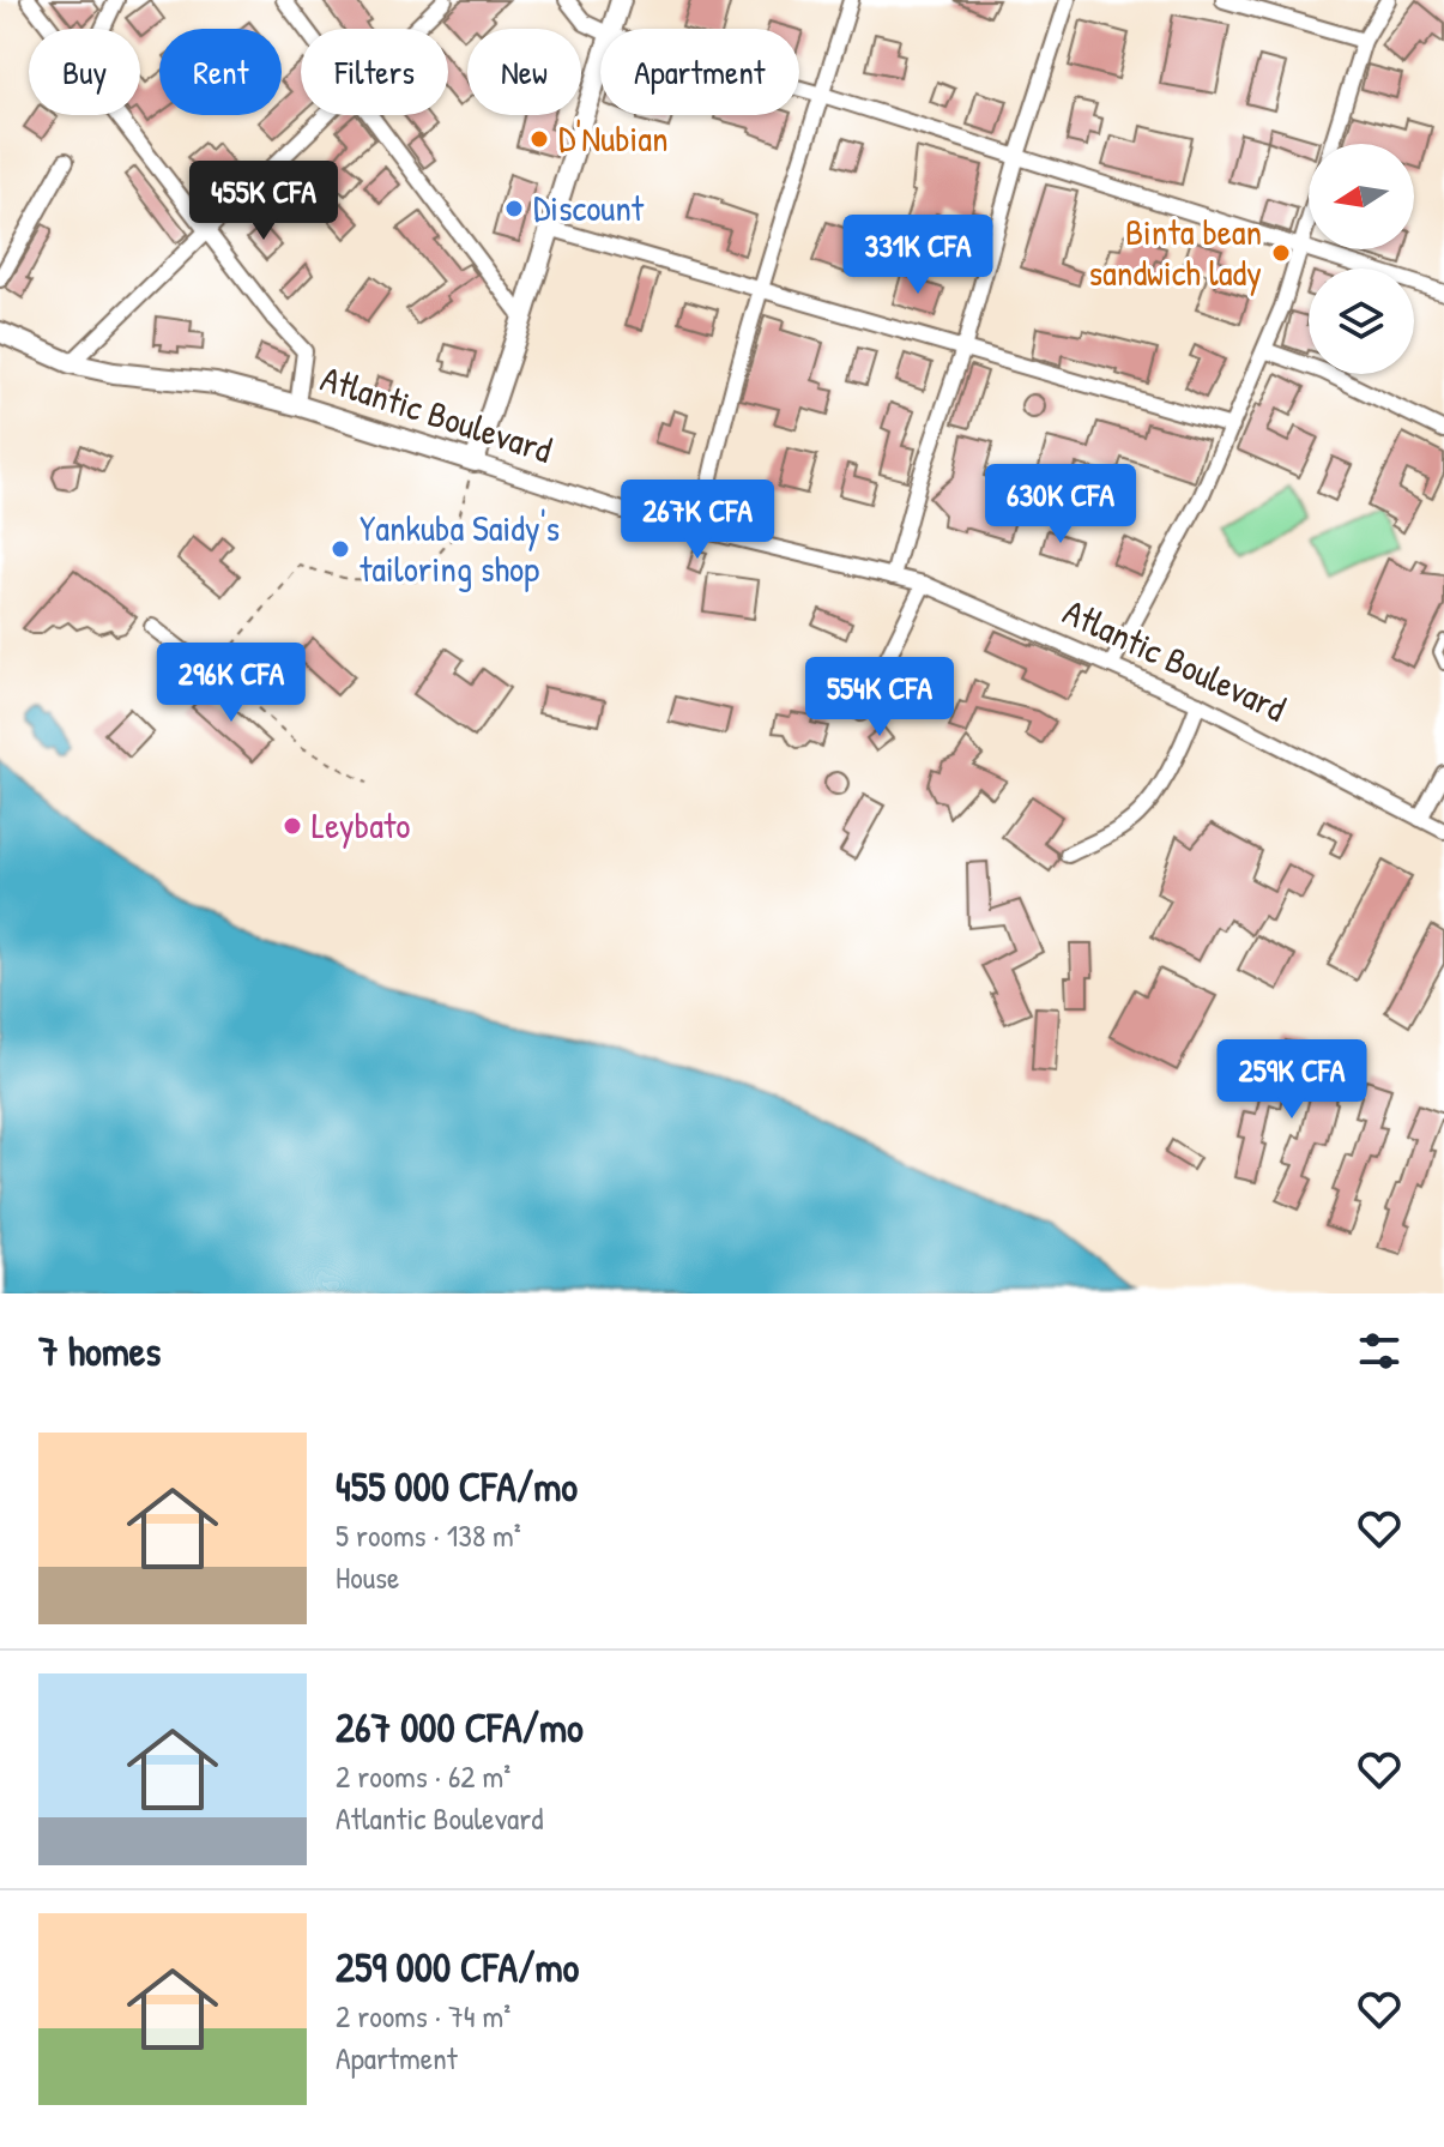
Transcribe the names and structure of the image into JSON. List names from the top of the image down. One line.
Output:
{"streets":{"street":["Atlantic Boulevard"]},"places":["D'Nubian","Discount","Binta bean sandwich lady","Yankuba Saidy's tailoring shop","Leybato"],"north":"left","page":{"chip":["Buy","Rent","Filters","New","Apartment"],"price":["455K CFA","331K CFA","630K CFA","267K CFA","296K CFA","554K CFA","259K CFA"],"heading":"7 homes","list":[{"name":"455 000 CFA/mo","note":"5 rooms · 138 m² · House"},{"name":"267 000 CFA/mo","note":"2 rooms · 62 m² · Atlantic Boulevard"},{"name":"259 000 CFA/mo","note":"2 rooms · 74 m² · Apartment"}]}}
